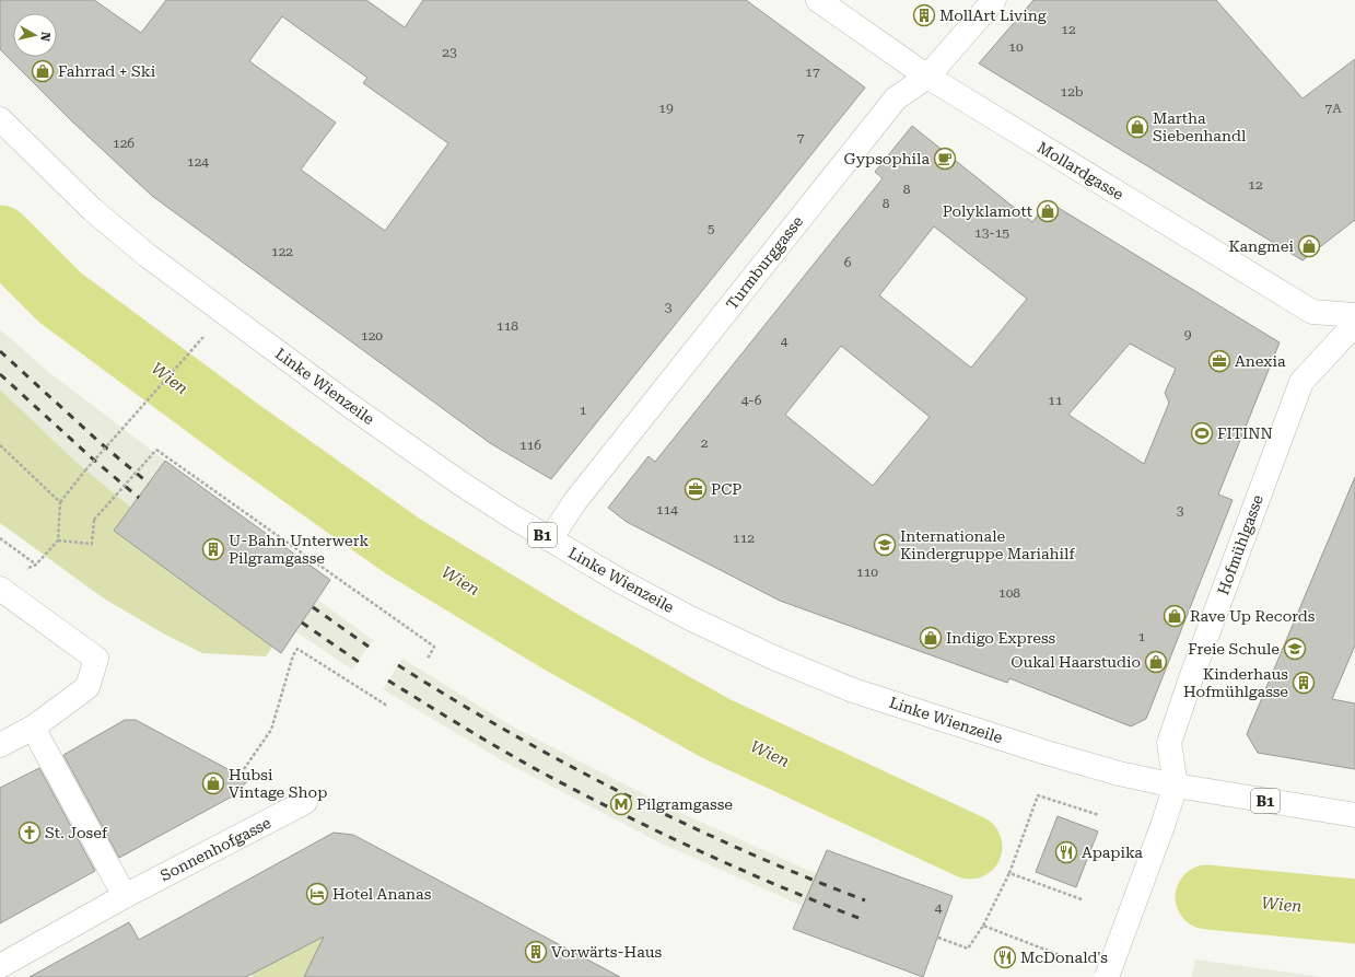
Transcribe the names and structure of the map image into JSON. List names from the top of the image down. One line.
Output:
{"streets":{"street":["Mollardgasse","Turmburggasse","Linke Wienzeile","B1","Hofmühlgasse","Sonnenhofgasse"]},"crossings":[["Mollardgasse","Turmburggasse"],["Turmburggasse","Linke Wienzeile"],["Linke Wienzeile","Hofmühlgasse"]],"water":["Wien"],"places":{"building":["MollArt Living","U-Bahn Unterwerk Pilgramgasse","Kinderhaus Hofmühlgasse","Vorwärts-Haus"],"shop":["Fahrrad + Ski","Martha Siebenhandl","Polyklamott","Kangmei","Rave Up Records","Indigo Express","Oukal Haarstudio","Hubsi Vintage Shop"],"cafe":["Gypsophila"],"office":["Anexia","PCP"],"sports":["FITINN"],"school or university":["Internationale Kindergruppe Mariahilf","Freie Schule"],"metro station":["Pilgramgasse"],"church":["St. Josef"],"restaurant":["Apapika","McDonald's"],"hotel":["Hotel Ananas"]},"house_numbers":["12","10","23","17","12b","19","7A","7","126","124","12","8","8","5","13-15","122","6","3","118","9","120","4","4-6","11","1","2","116","114","3","112","110","108","1","4"],"north":"right"}
